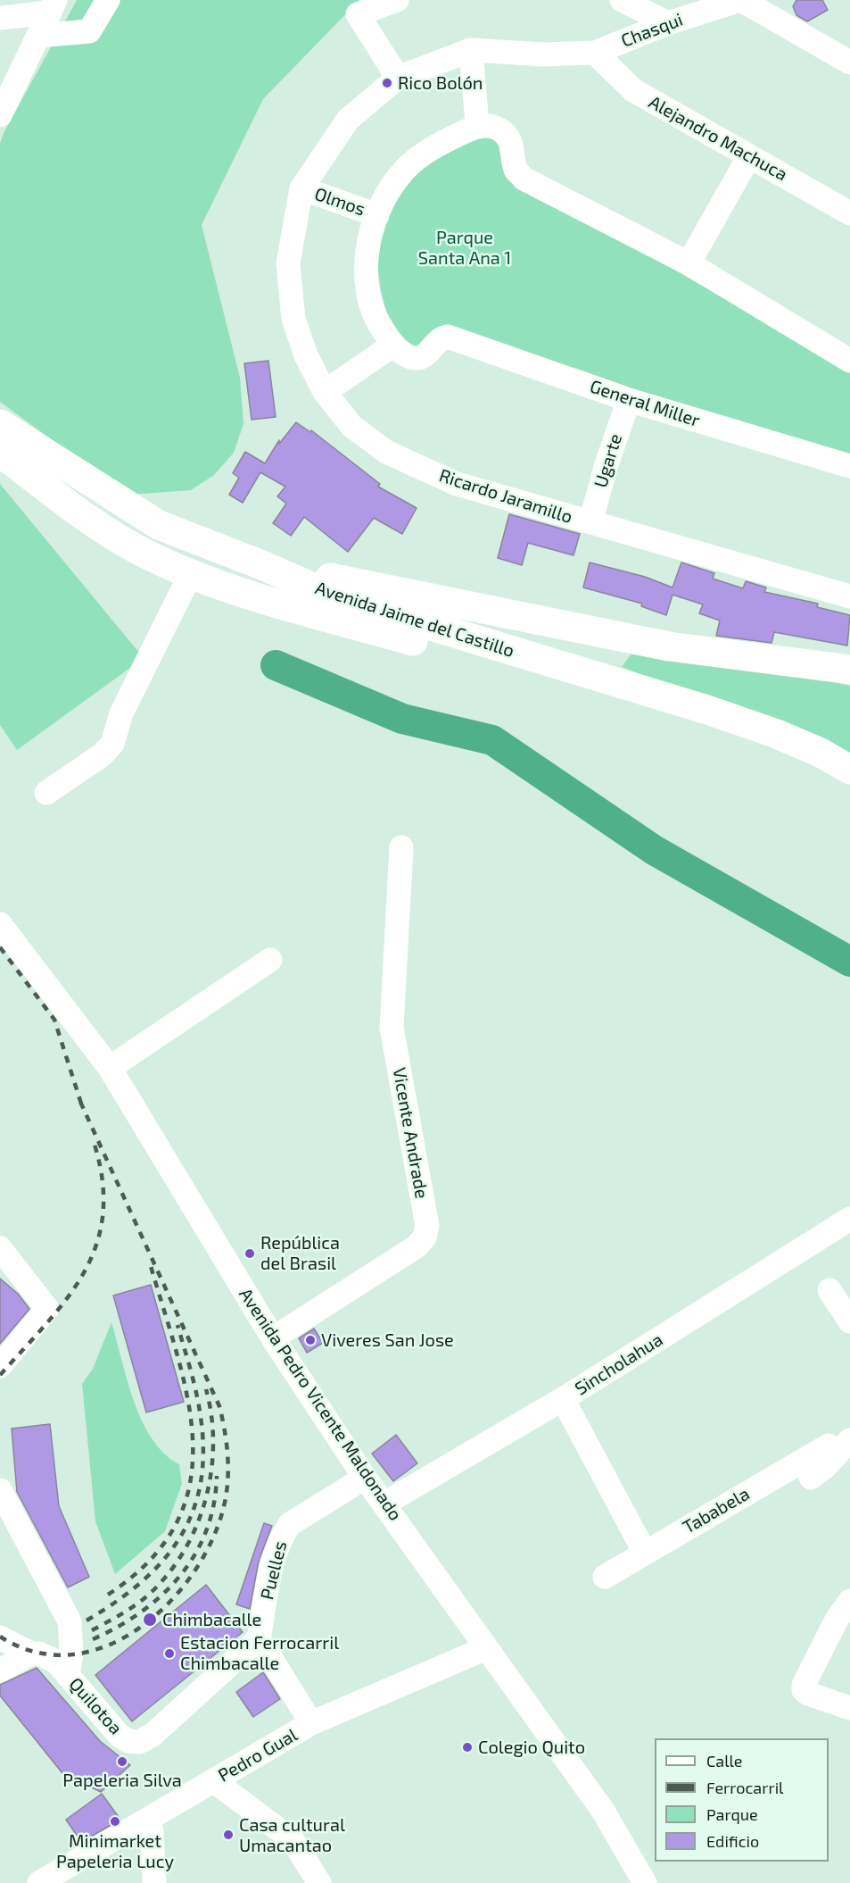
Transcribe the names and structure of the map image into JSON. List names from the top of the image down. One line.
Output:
{"streets":{"main road":["Avenida Jaime del Castillo"],"street":["Chasqui","Alejandro Machuca","Olmos","General Miller","Ugarte","Ricardo Jaramillo","Vicente Andrade","Sincholahua","Avenida Pedro Vicente Maldonado","Tababela","Puelles","Quilotoa","Pedro Gual"]},"crossings":[["Chasqui","Alejandro Machuca"],["Chasqui","Ricardo Jaramillo"],["Alejandro Machuca","Ricardo Jaramillo"],["Olmos","Ricardo Jaramillo"],["General Miller","Ugarte"],["Ugarte","Ricardo Jaramillo"],["Vicente Andrade","Avenida Pedro Vicente Maldonado"],["Sincholahua","Avenida Pedro Vicente Maldonado"],["Avenida Pedro Vicente Maldonado","Puelles"],["Avenida Pedro Vicente Maldonado","Pedro Gual"],["Puelles","Quilotoa"]],"parks":["Parque Santa Ana 1"],"places":["Rico Bolón","República del Brasil","Viveres San Jose","Chimbacalle","Estacion Ferrocarril Chimbacalle","Colegio Quito","Papeleria Silva","Minimarket Papeleria Lucy","Casa cultural Umacantao"],"legend":["Calle","Ferrocarril","Parque","Edificio"]}
